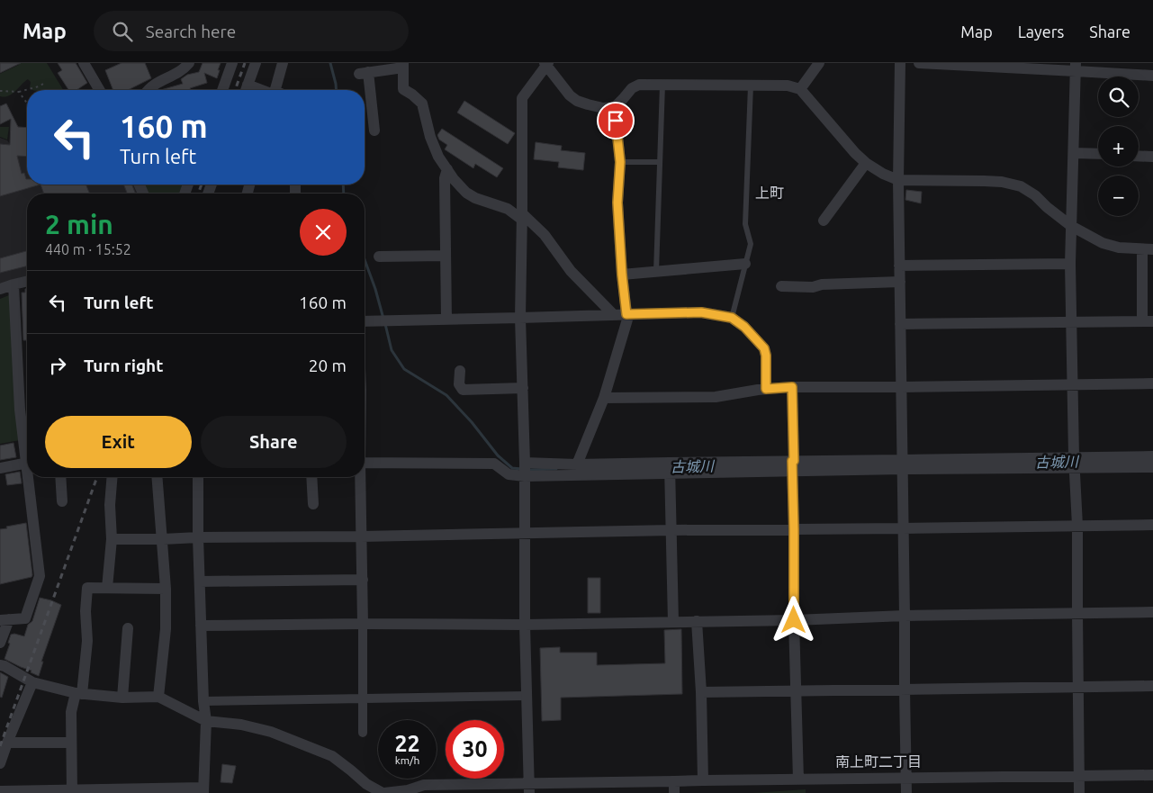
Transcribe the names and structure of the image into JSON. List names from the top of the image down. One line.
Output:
{"districts":["上町","南上町二丁目"],"water":["古城川"],"page":{"header":"Map","search":"Search here","nav":["Map","Layers","Share"],"map_buttons":["+","−"],"turn":["160 m","Turn left"],"heading":["2 min","440 m · 15:52"],"list":[{"name":"Turn left","value":"160 m"},{"name":"Turn right","value":"20 m"}],"buttons":["Exit","Share"],"speed":"22 km/h","limit":"30"}}
